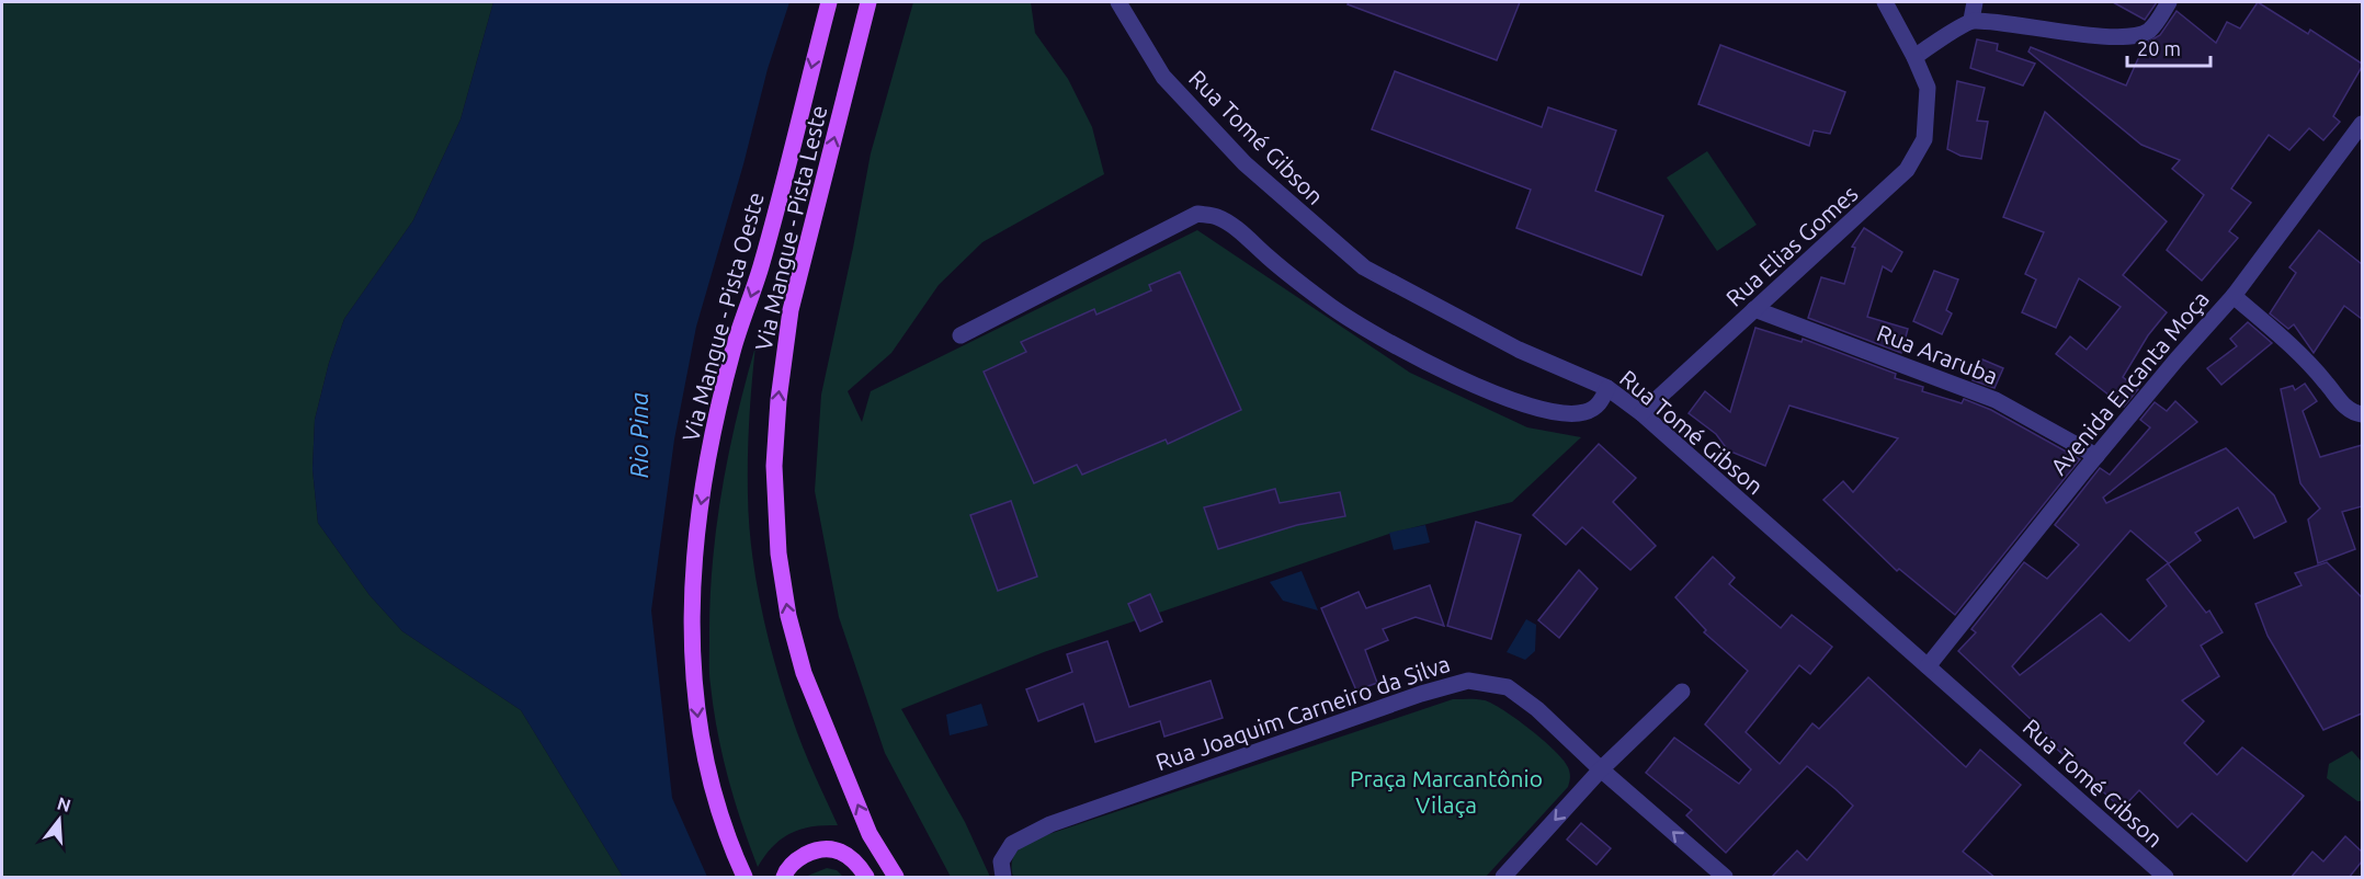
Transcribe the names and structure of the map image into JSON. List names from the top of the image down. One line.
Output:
{"streets":{"main road":["Via Mangue - Pista Leste","Via Mangue - Pista Oeste"],"street":["Rua Tomé Gibson","Rua Elias Gomes","Rua Araruba","Avenida Encanta Moça","Rua Joaquim Carneiro da Silva"]},"crossings":[["Rua Tomé Gibson","Rua Elias Gomes"],["Rua Tomé Gibson","Avenida Encanta Moça"],["Rua Elias Gomes","Rua Araruba"],["Rua Araruba","Avenida Encanta Moça"]],"one_way":["Via Mangue - Pista Leste","Via Mangue - Pista Oeste"],"water":["Rio Pina"],"parks":["Praça Marcantônio Vilaça"],"scale_bar":"20 m","north":"top"}
